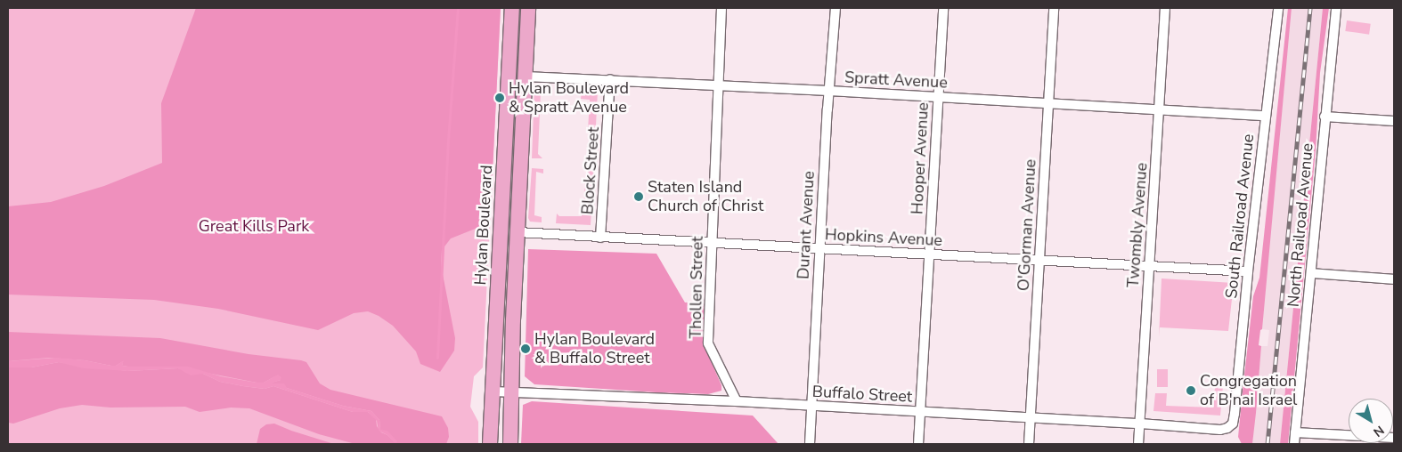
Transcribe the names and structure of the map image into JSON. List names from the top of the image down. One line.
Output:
{"streets":{"main road":["Hylan Boulevard"],"street":["Spratt Avenue","Hooper Avenue","Block Street","South Railroad Avenue","Durant Avenue","O'Gorman Avenue","Twombly Avenue","North Railroad Avenue","Hopkins Avenue","Thollen Street","Buffalo Street"]},"crossings":[["Spratt Avenue","Hooper Avenue"],["Spratt Avenue","Block Street"],["Spratt Avenue","South Railroad Avenue"],["Spratt Avenue","Durant Avenue"],["Spratt Avenue","O'Gorman Avenue"],["Spratt Avenue","Twombly Avenue"],["Spratt Avenue","Thollen Street"],["Hooper Avenue","Hopkins Avenue"],["Hooper Avenue","Buffalo Street"],["Block Street","Hopkins Avenue"],["South Railroad Avenue","Hopkins Avenue"],["South Railroad Avenue","Buffalo Street"],["Hylan Boulevard","Buffalo Street"],["Durant Avenue","Hopkins Avenue"],["Durant Avenue","Buffalo Street"],["O'Gorman Avenue","Hopkins Avenue"],["O'Gorman Avenue","Buffalo Street"],["Twombly Avenue","Hopkins Avenue"],["Twombly Avenue","Buffalo Street"],["Hopkins Avenue","Thollen Street"],["Thollen Street","Buffalo Street"]],"parks":["Great Kills Park"],"places":["Hylan Boulevard & Spratt Avenue","Staten Island Church of Christ","Hylan Boulevard & Buffalo Street","Congregation of B'nai Israel"],"north":"bottom right"}
